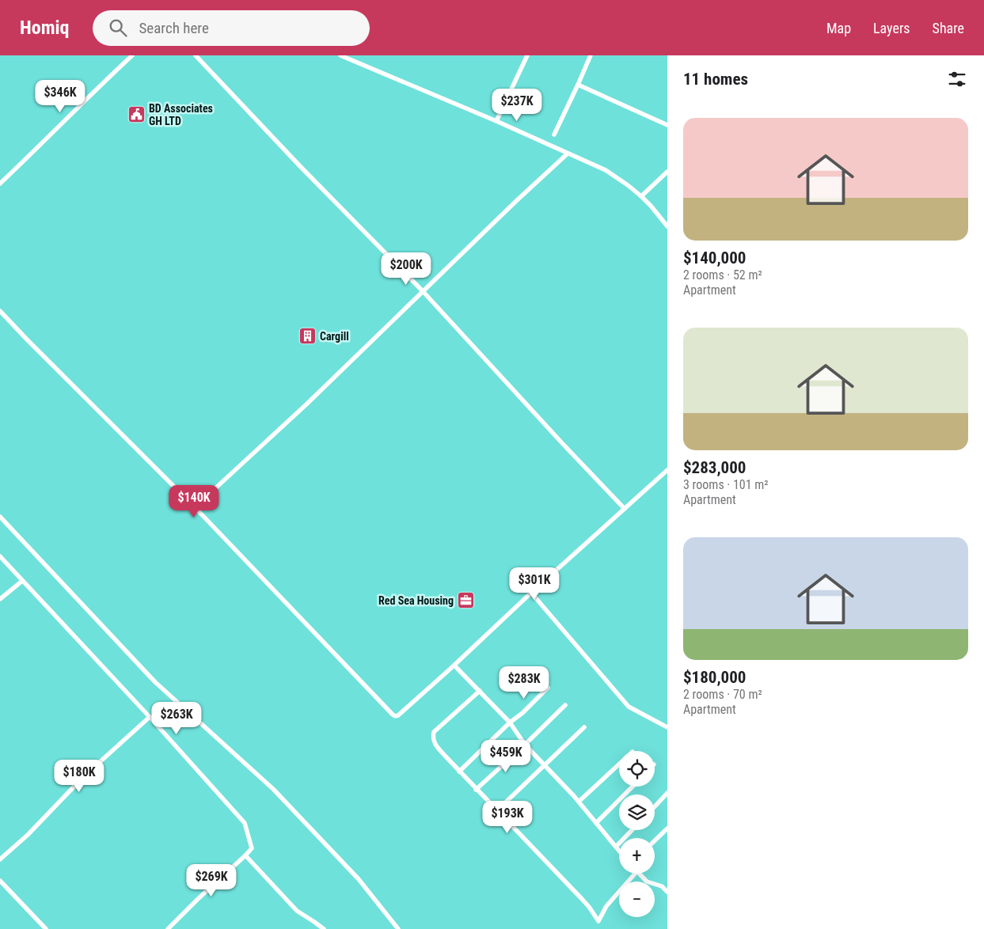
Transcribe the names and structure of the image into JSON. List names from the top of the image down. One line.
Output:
{"places":{"public building":["BD Associates GH LTD"],"building":["Cargill"],"office":["Red Sea Housing"]},"page":{"header":"Homiq","search":"Search here","nav":["Map","Layers","Share"],"heading":"11 homes","price":["$346K","$237K","$200K","$140K","$301K","$283K","$263K","$459K","$180K","$193K","$269K"],"list":[{"name":"$140,000","note":"2 rooms · 52 m² · Apartment"},{"name":"$283,000","note":"3 rooms · 101 m² · Apartment"},{"name":"$180,000","note":"2 rooms · 70 m² · Apartment"}],"map_buttons":["+","−"]}}
